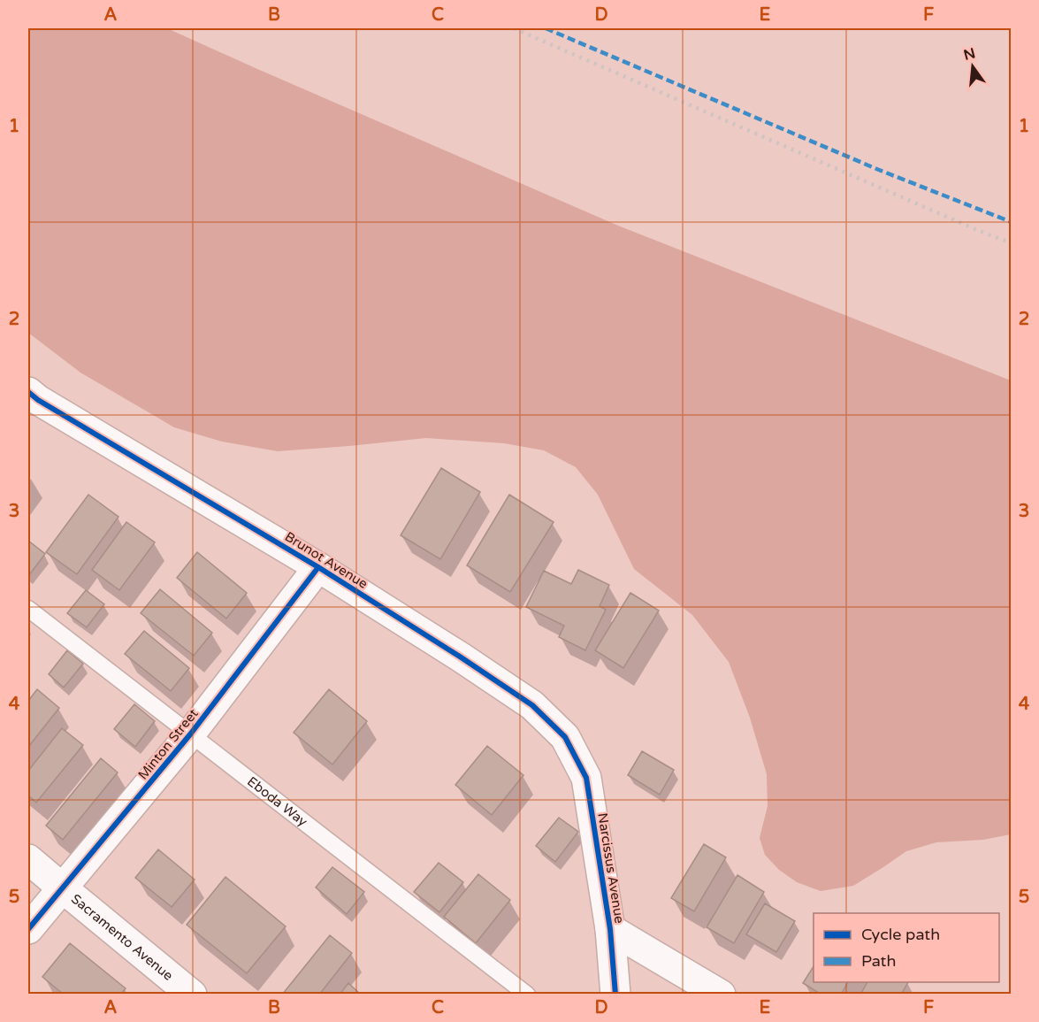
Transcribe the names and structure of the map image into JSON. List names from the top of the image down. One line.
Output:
{"streets":{"street":["Brunot Avenue","Minton Street","Narcissus Avenue","Sacramento Avenue"],"lane":["Eboda Way"]},"crossings":[["Brunot Avenue","Minton Street"],["Brunot Avenue","Narcissus Avenue"],["Minton Street","Eboda Way"],["Minton Street","Sacramento Avenue"]],"legend":["Cycle path","Path"],"north":"top","grid":{"columns":["A","B","C","D","E","F"],"rows":["1","2","3","4","5"]}}
